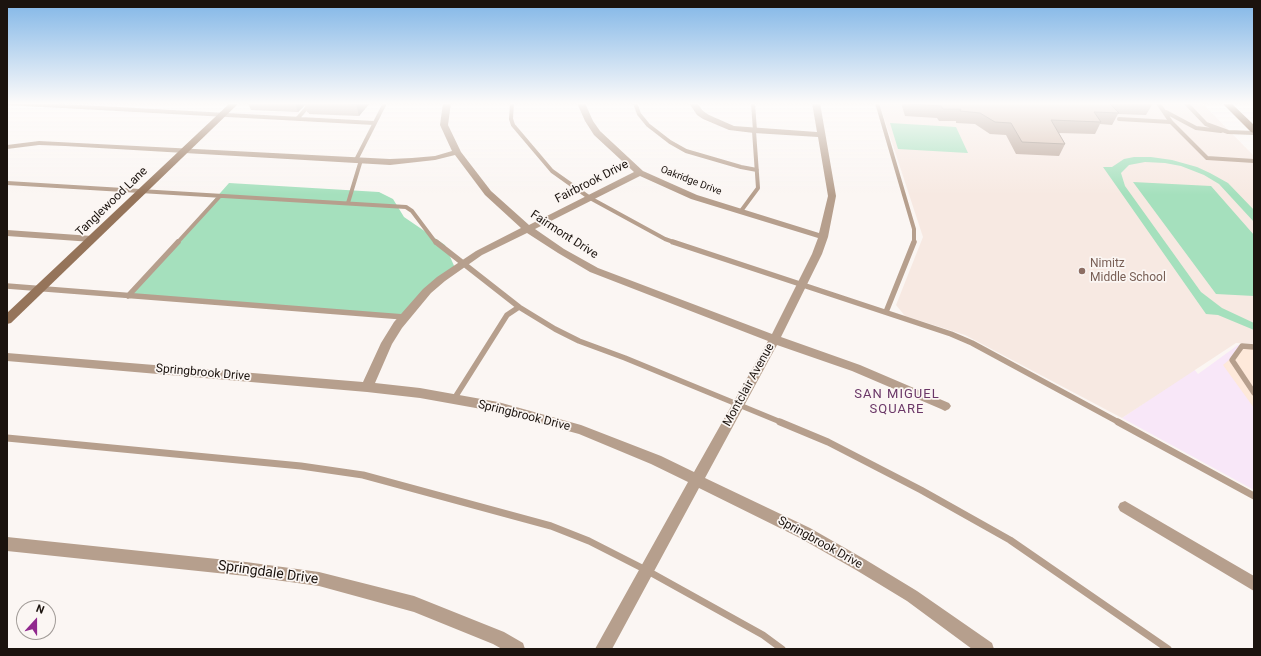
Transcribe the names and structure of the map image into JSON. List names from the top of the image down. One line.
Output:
{"streets":{"main road":["Tanglewood Lane"],"street":["Oakridge Drive","Fairbrook Drive","Fairmont Drive","Springbrook Drive","Montclair Avenue","Springdale Drive"]},"crossings":[["Oakridge Drive","Fairbrook Drive"],["Oakridge Drive","Montclair Avenue"],["Fairbrook Drive","Fairmont Drive"],["Fairbrook Drive","Springbrook Drive"],["Fairmont Drive","Montclair Avenue"],["Springbrook Drive","Montclair Avenue"]],"districts":["SAN MIGUEL SQUARE"],"places":["Nimitz Middle School"],"north":"top"}
